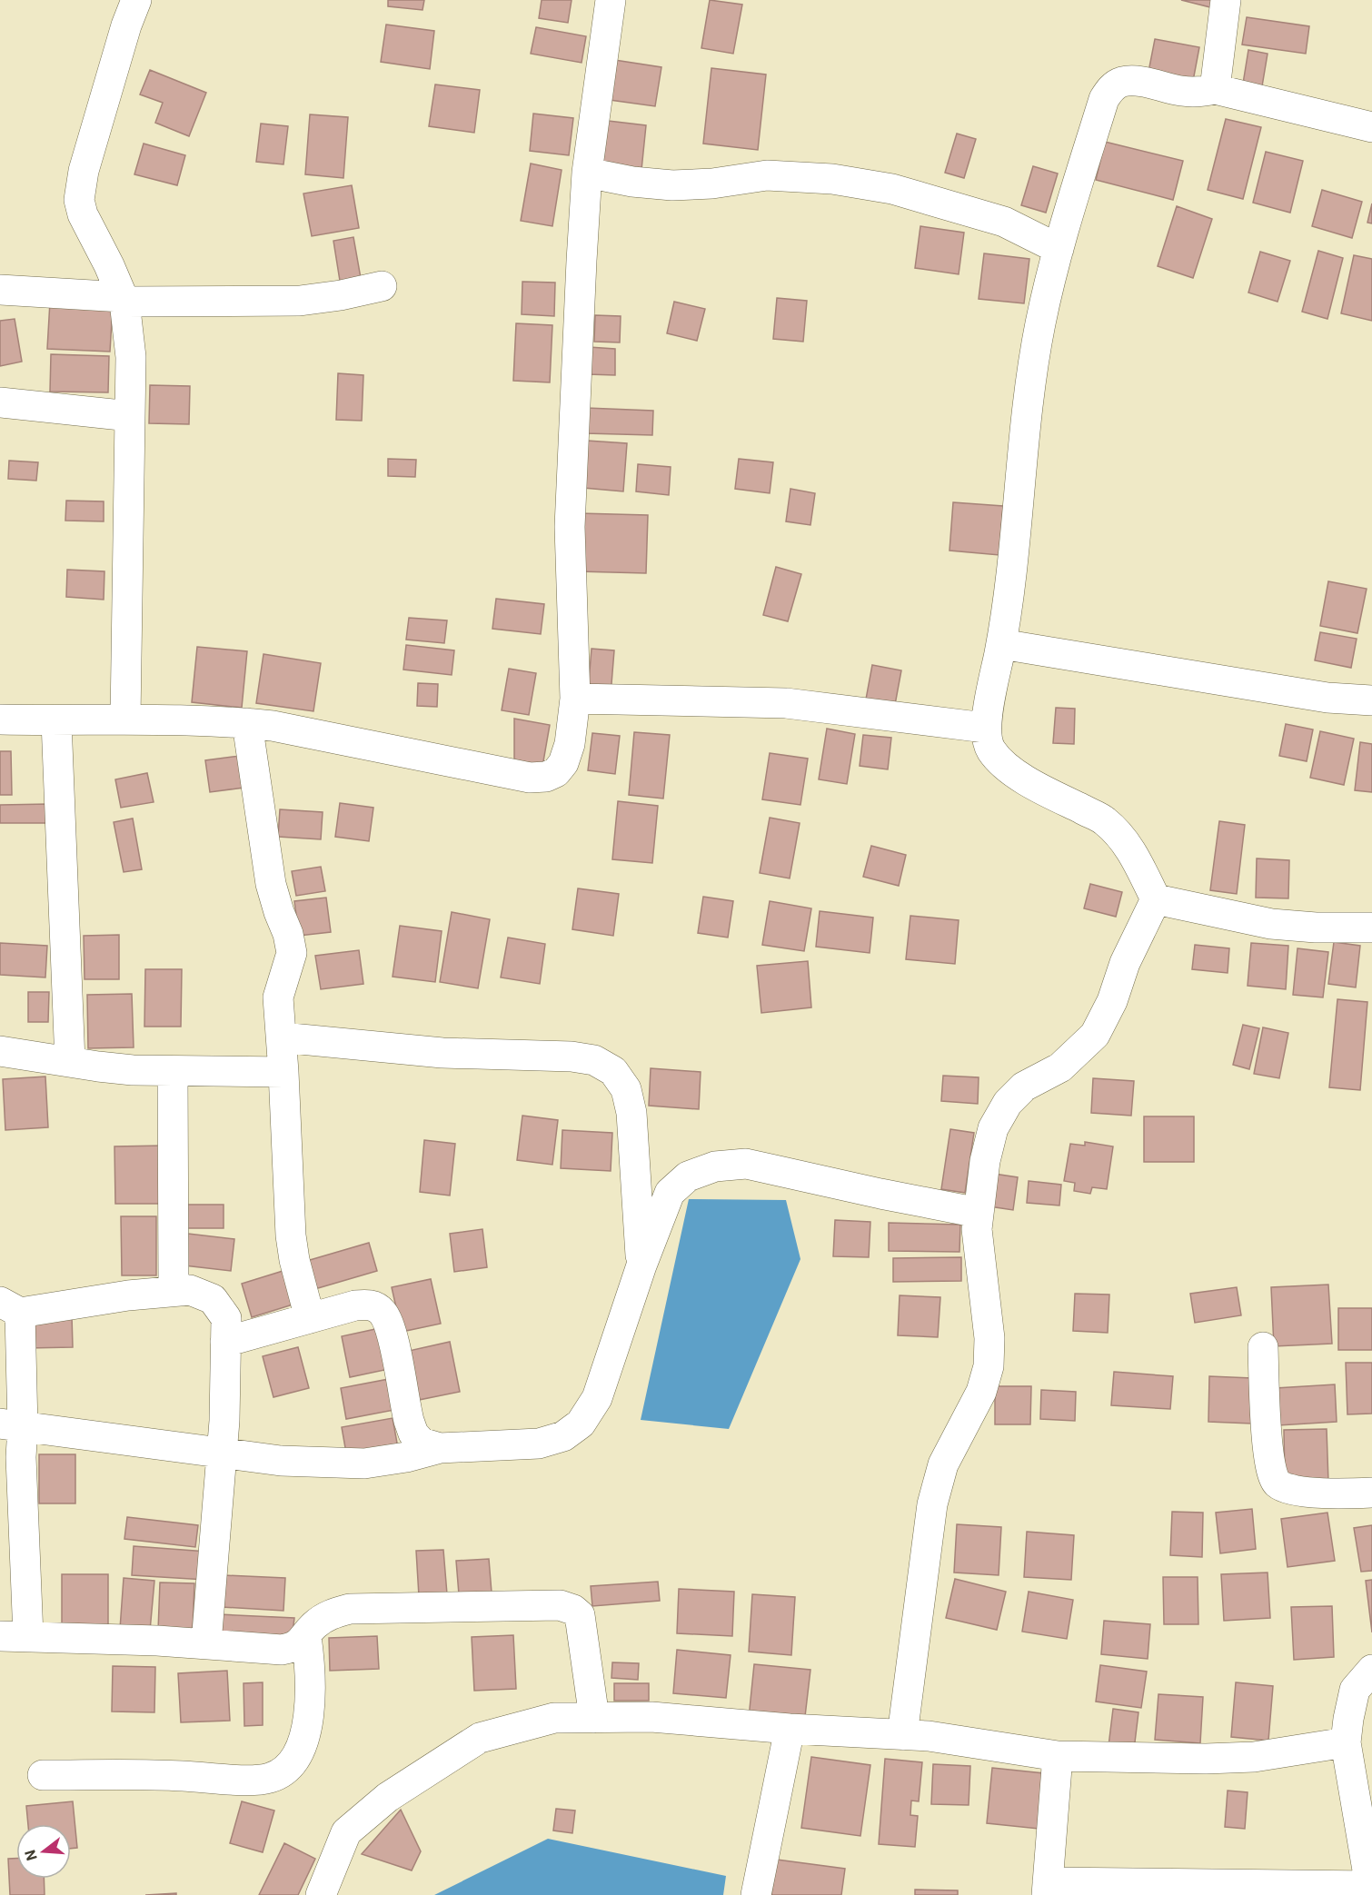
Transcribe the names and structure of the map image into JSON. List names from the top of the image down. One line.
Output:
{"north":"left"}
